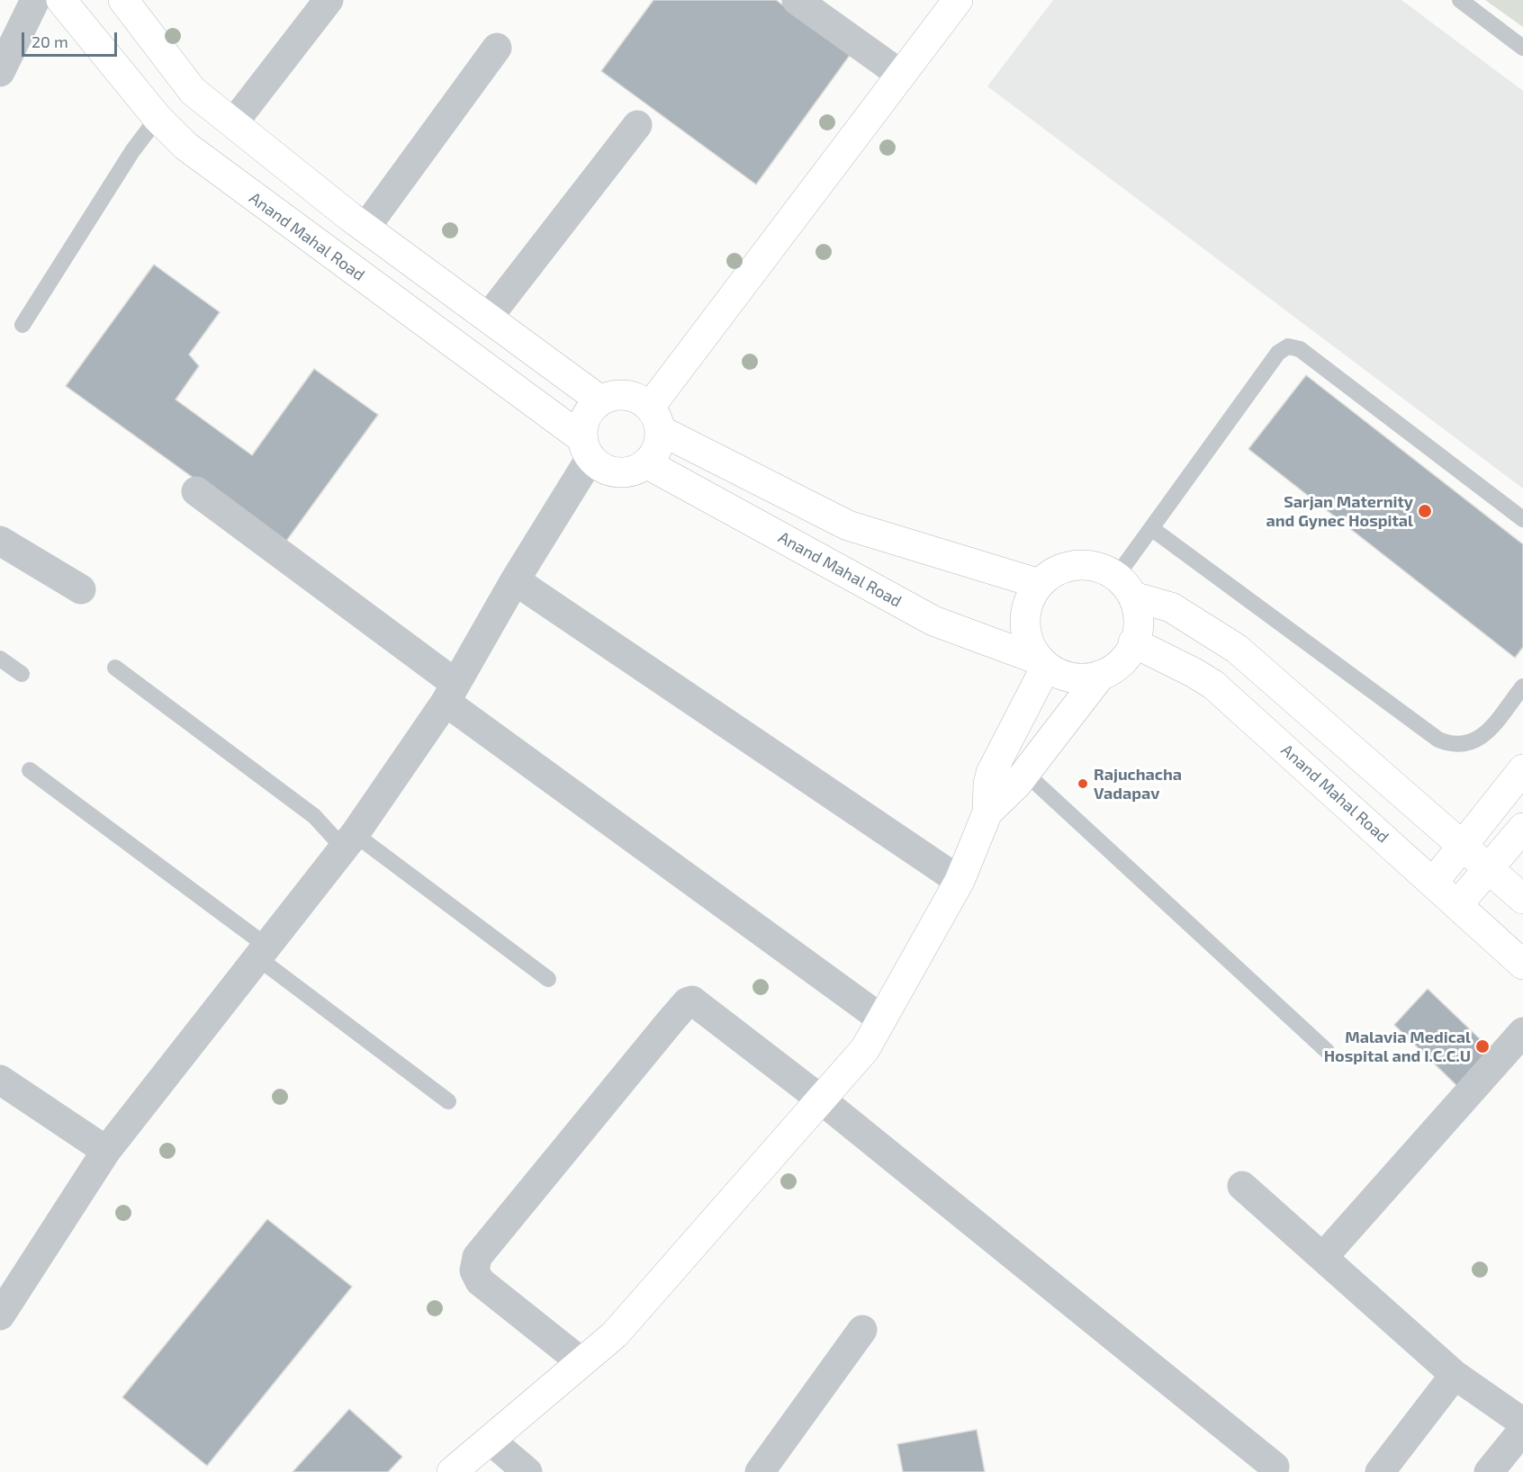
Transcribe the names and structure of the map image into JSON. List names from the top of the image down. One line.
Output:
{"streets":{"main road":["Anand Mahal Road"]},"places":["Sarjan Maternity and Gynec Hospital","Rajuchacha Vadapav","Malavia Medical Hospital and I.C.C.U"],"scale_bar":"20 m"}
